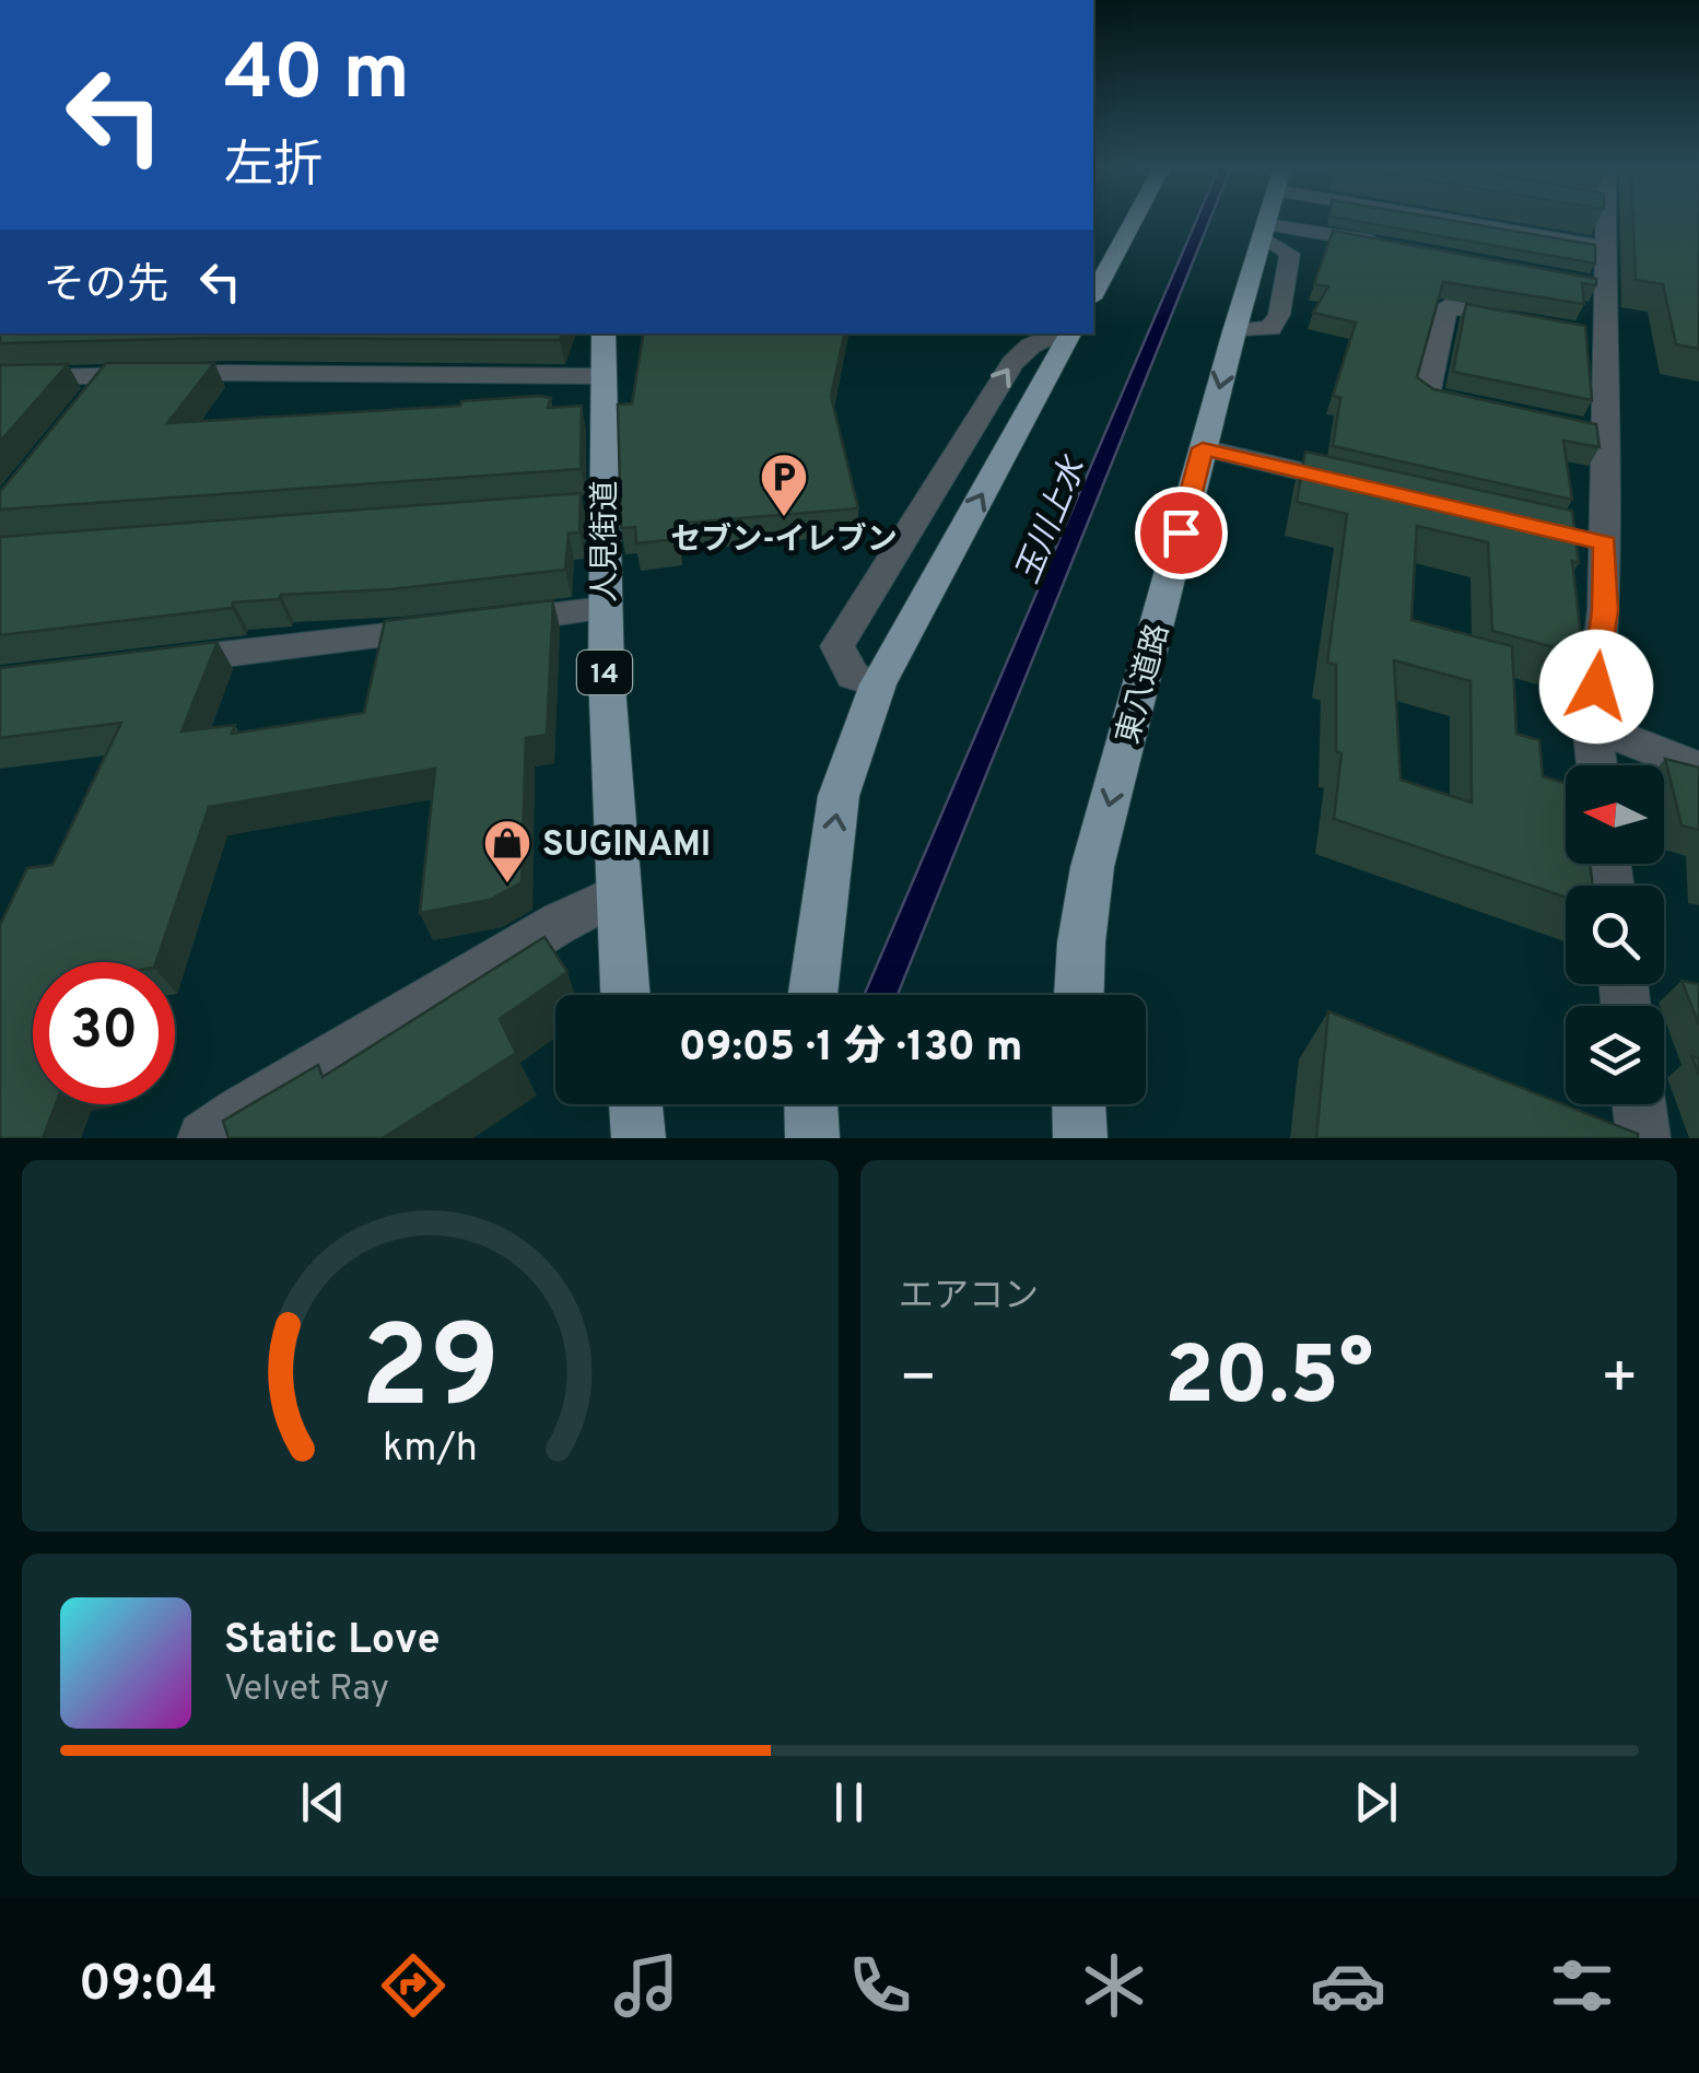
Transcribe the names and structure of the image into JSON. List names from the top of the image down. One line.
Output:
{"streets":{"main road":["人見街道","14","東八道路"]},"water":["玉川上水"],"places":{"parking":["セブン-イレブン"],"shop":["SUGINAMI"]},"north":"left","page":{"turn":["40 m","左折"],"then":"その先","limit":"30","trip":"09:05 · 1 分 · 130 m","tile":"エアコン","heat":["−","20.5°","+"],"song":["Static Love","Velvet Ray"],"tabs":"09:04","gauge":["29","km/h"]}}
